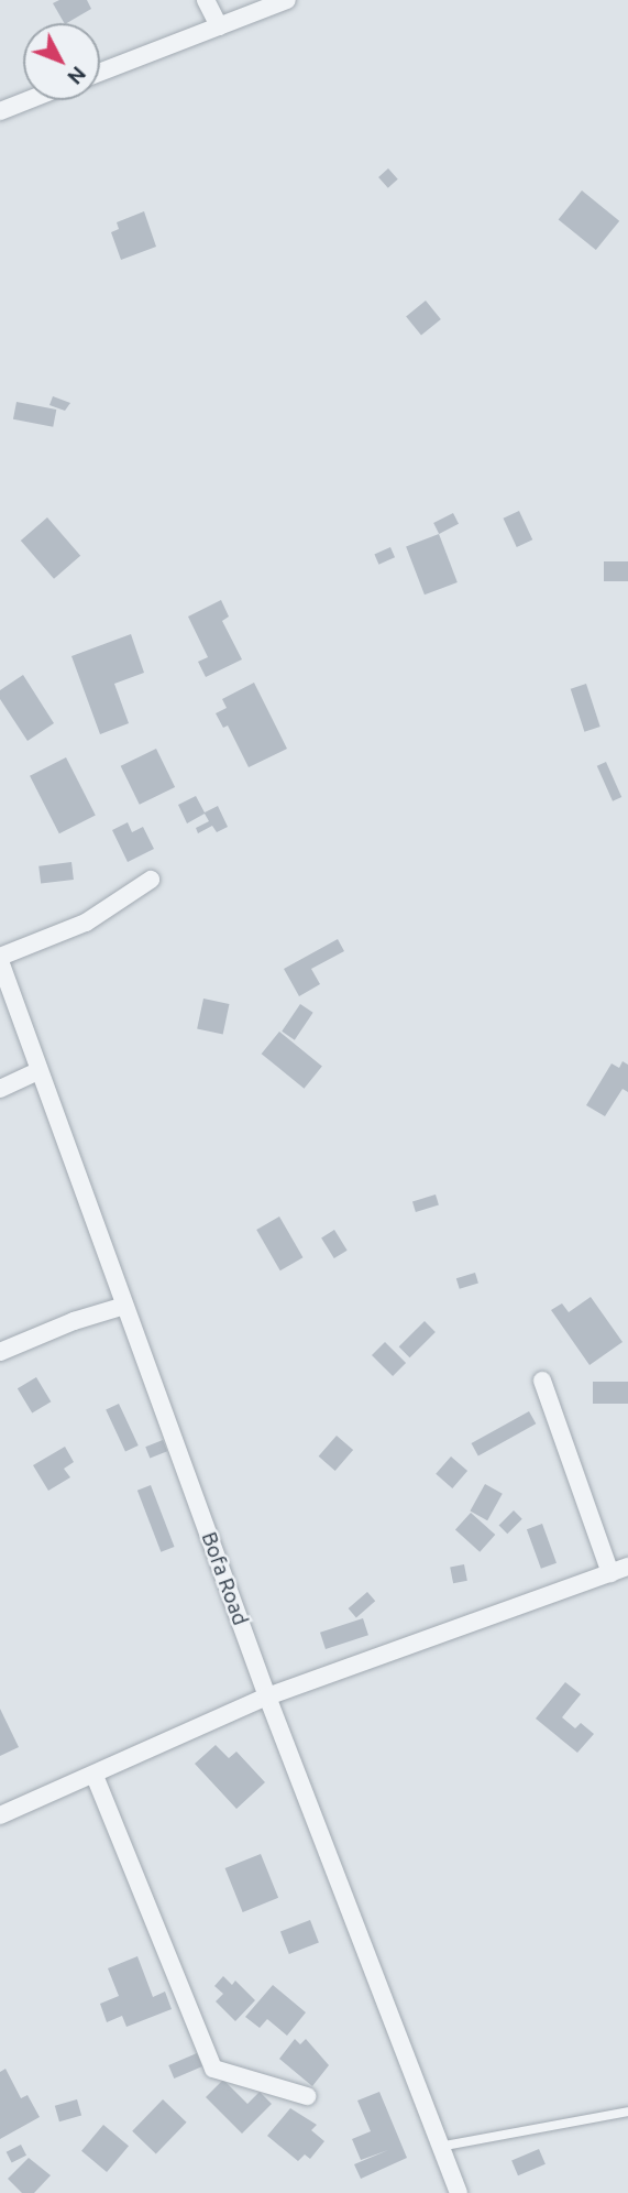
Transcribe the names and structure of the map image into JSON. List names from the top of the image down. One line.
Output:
{"streets":{"street":["Bofa Road"]},"north":"bottom right"}
